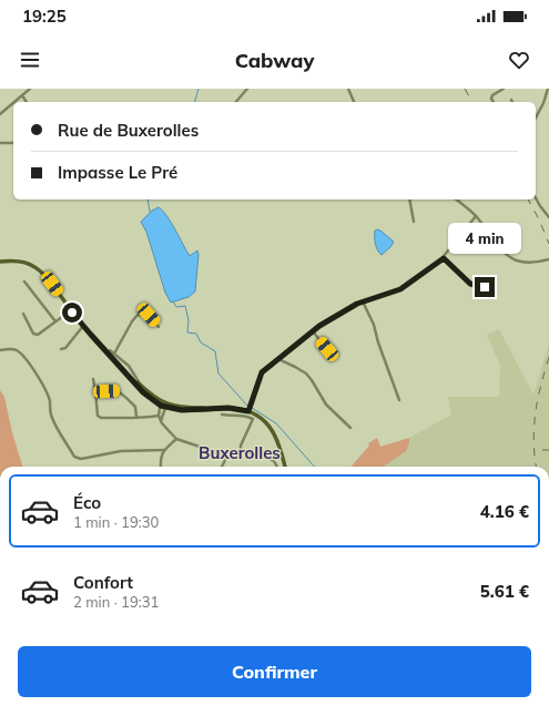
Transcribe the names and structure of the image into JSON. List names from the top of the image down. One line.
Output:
{"districts":["Buxerolles"],"page":{"status":"19:25","header":"Cabway","banner":["Rue de Buxerolles","Impasse Le Pré"],"bubble":"4 min","list":[{"name":"Éco","note":"1 min · 19:30","value":"4.16 €"},{"name":"Confort","note":"2 min · 19:31","value":"5.61 €"}],"buttons":"Confirmer"}}
